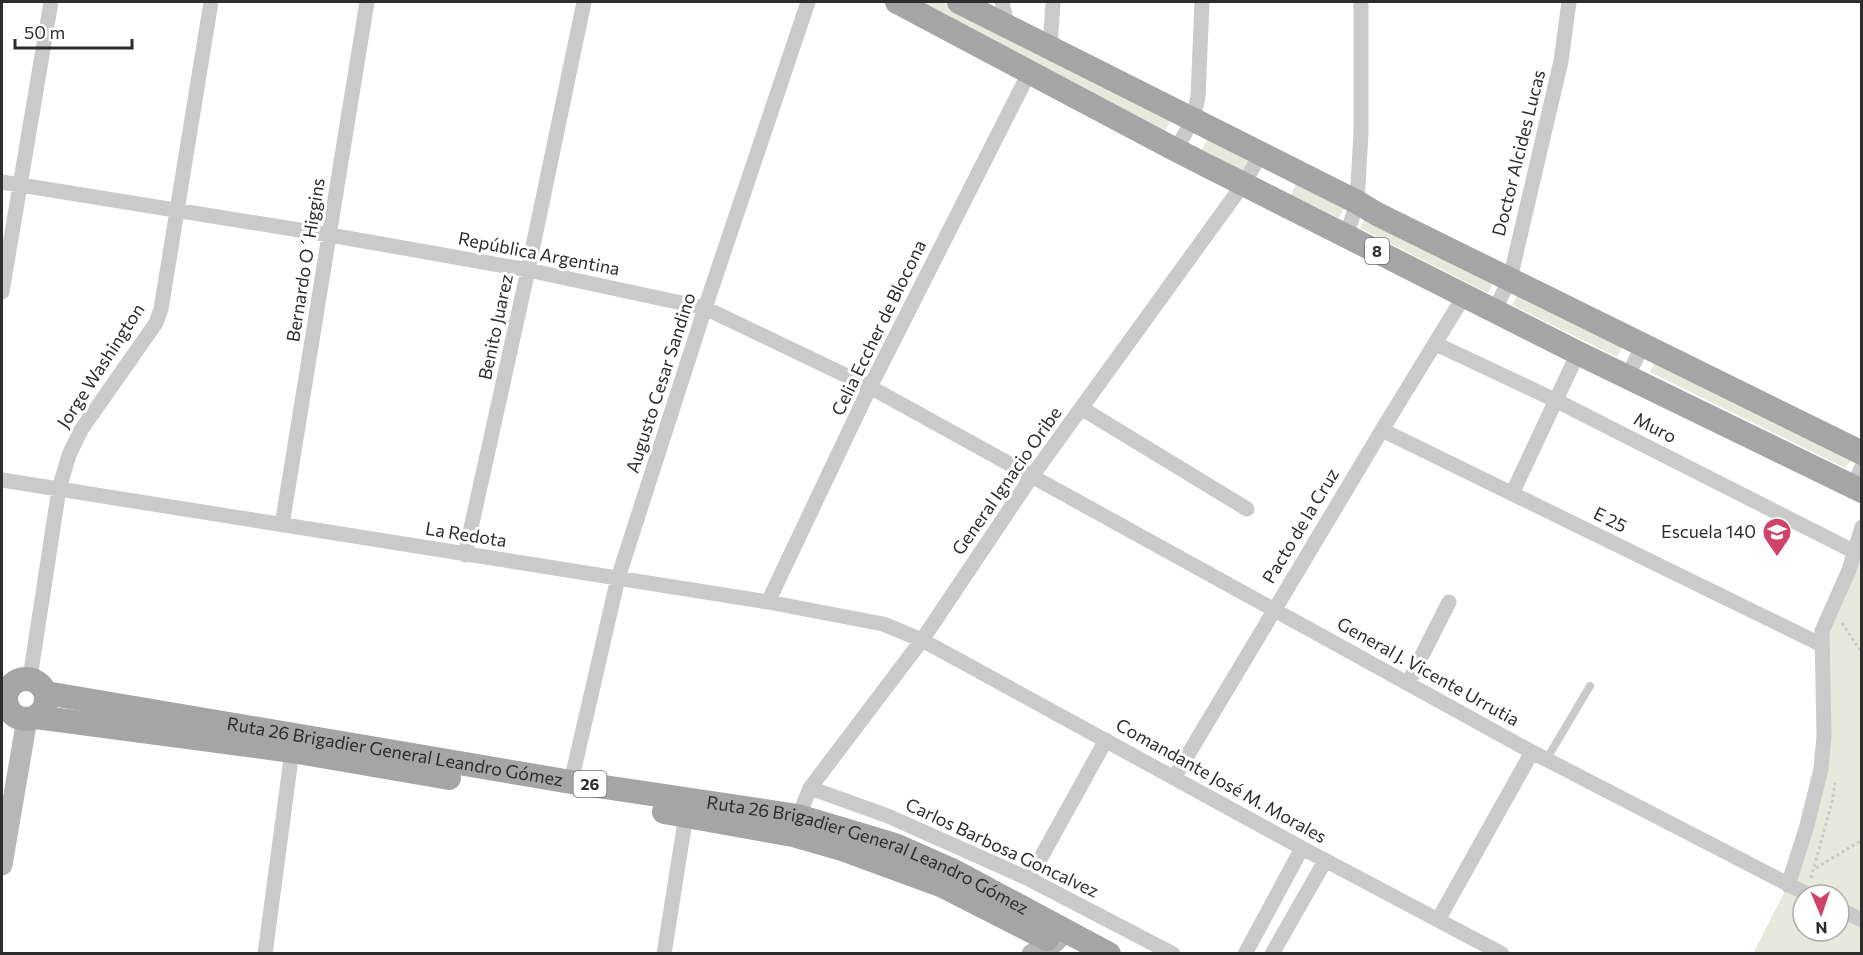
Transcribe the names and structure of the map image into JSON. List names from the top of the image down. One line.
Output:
{"streets":{"main road":["8","Ruta 26 Brigadier General Leandro Gómez","26"],"street":["Doctor Alcides Lucas","República Argentina","Bernardo O´Higgins","Benito Juarez","Celia Eccher de Blocona","Jorge Washington","Augusto Cesar Sandino","Muro","General Ignacio Oribe","E 25","Pacto de la Cruz","La Redota","General J. Vicente Urrutia","Comandante José M. Morales","Carlos Barbosa Goncalvez"]},"crossings":[["Doctor Alcides Lucas","8"],["8","Celia Eccher de Blocona"],["8","General Ignacio Oribe"],["8","Pacto de la Cruz"],["República Argentina","Bernardo O´Higgins"],["República Argentina","Benito Juarez"],["República Argentina","Celia Eccher de Blocona"],["República Argentina","Jorge Washington"],["República Argentina","Augusto Cesar Sandino"],["República Argentina","General Ignacio Oribe"],["República Argentina","General J. Vicente Urrutia"],["Bernardo O´Higgins","La Redota"],["Benito Juarez","La Redota"],["Celia Eccher de Blocona","La Redota"],["Jorge Washington","La Redota"],["Jorge Washington","Ruta 26 Brigadier General Leandro Gómez"],["Jorge Washington","26"],["Augusto Cesar Sandino","La Redota"],["Augusto Cesar Sandino","Ruta 26 Brigadier General Leandro Gómez"],["Muro","Pacto de la Cruz"],["General Ignacio Oribe","La Redota"],["General Ignacio Oribe","General J. Vicente Urrutia"],["General Ignacio Oribe","Ruta 26 Brigadier General Leandro Gómez"],["General Ignacio Oribe","Comandante José M. Morales"],["General Ignacio Oribe","Carlos Barbosa Goncalvez"],["E 25","Pacto de la Cruz"],["Pacto de la Cruz","General J. Vicente Urrutia"],["Pacto de la Cruz","Comandante José M. Morales"],["La Redota","Comandante José M. Morales"],["Ruta 26 Brigadier General Leandro Gómez","26"]],"places":{"school or university":["Escuela 140"]},"scale_bar":"50 m","north":"bottom"}
